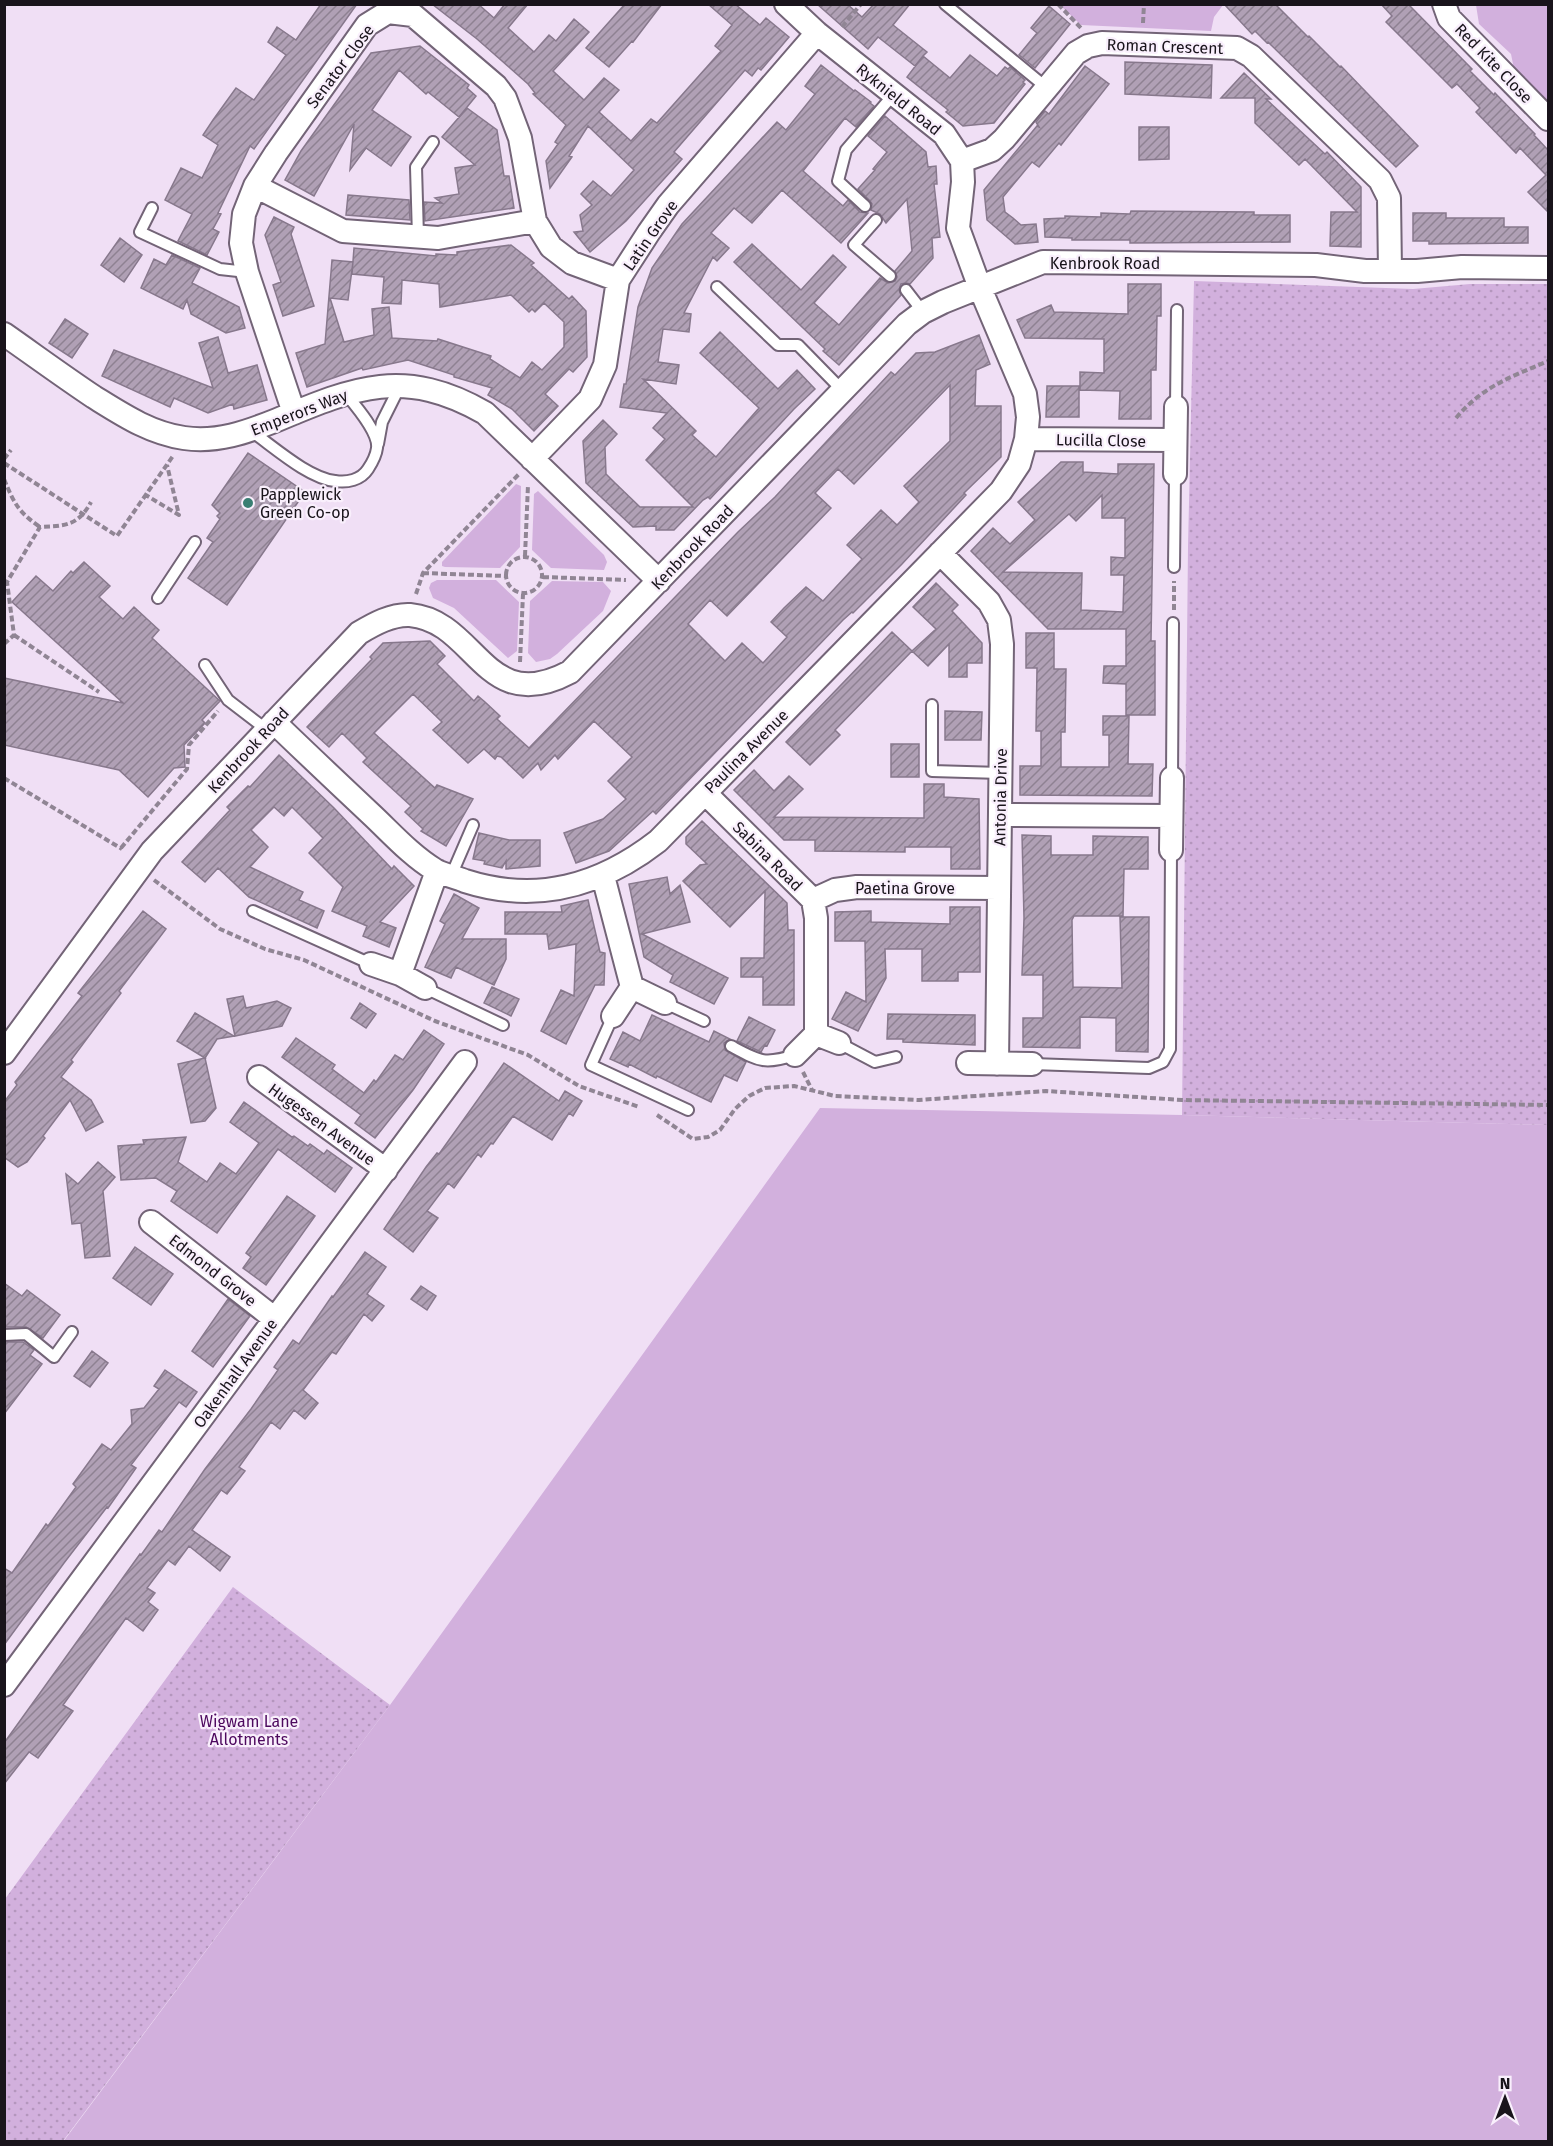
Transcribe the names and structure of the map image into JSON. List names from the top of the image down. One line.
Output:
{"streets":{"street":["Roman Crescent","Red Kite Close","Senator Close","Ryknield Road","Latin Grove","Kenbrook Road","Emperors Way","Lucilla Close","Paulina Avenue","Antonia Drive","Sabina Road","Paetina Grove","Hugessen Avenue","Edmond Grove","Oakenhall Avenue"]},"crossings":[["Roman Crescent","Ryknield Road"],["Roman Crescent","Kenbrook Road"],["Senator Close","Latin Grove"],["Senator Close","Emperors Way"],["Ryknield Road","Latin Grove"],["Latin Grove","Emperors Way"],["Kenbrook Road","Emperors Way"],["Kenbrook Road","Paulina Avenue"],["Lucilla Close","Paulina Avenue"],["Paulina Avenue","Antonia Drive"],["Paulina Avenue","Sabina Road"],["Antonia Drive","Paetina Grove"],["Sabina Road","Paetina Grove"],["Hugessen Avenue","Oakenhall Avenue"],["Edmond Grove","Oakenhall Avenue"]],"parks":["Wigwam Lane Allotments"],"places":["Papplewick Green Co-op"],"north":"top"}
